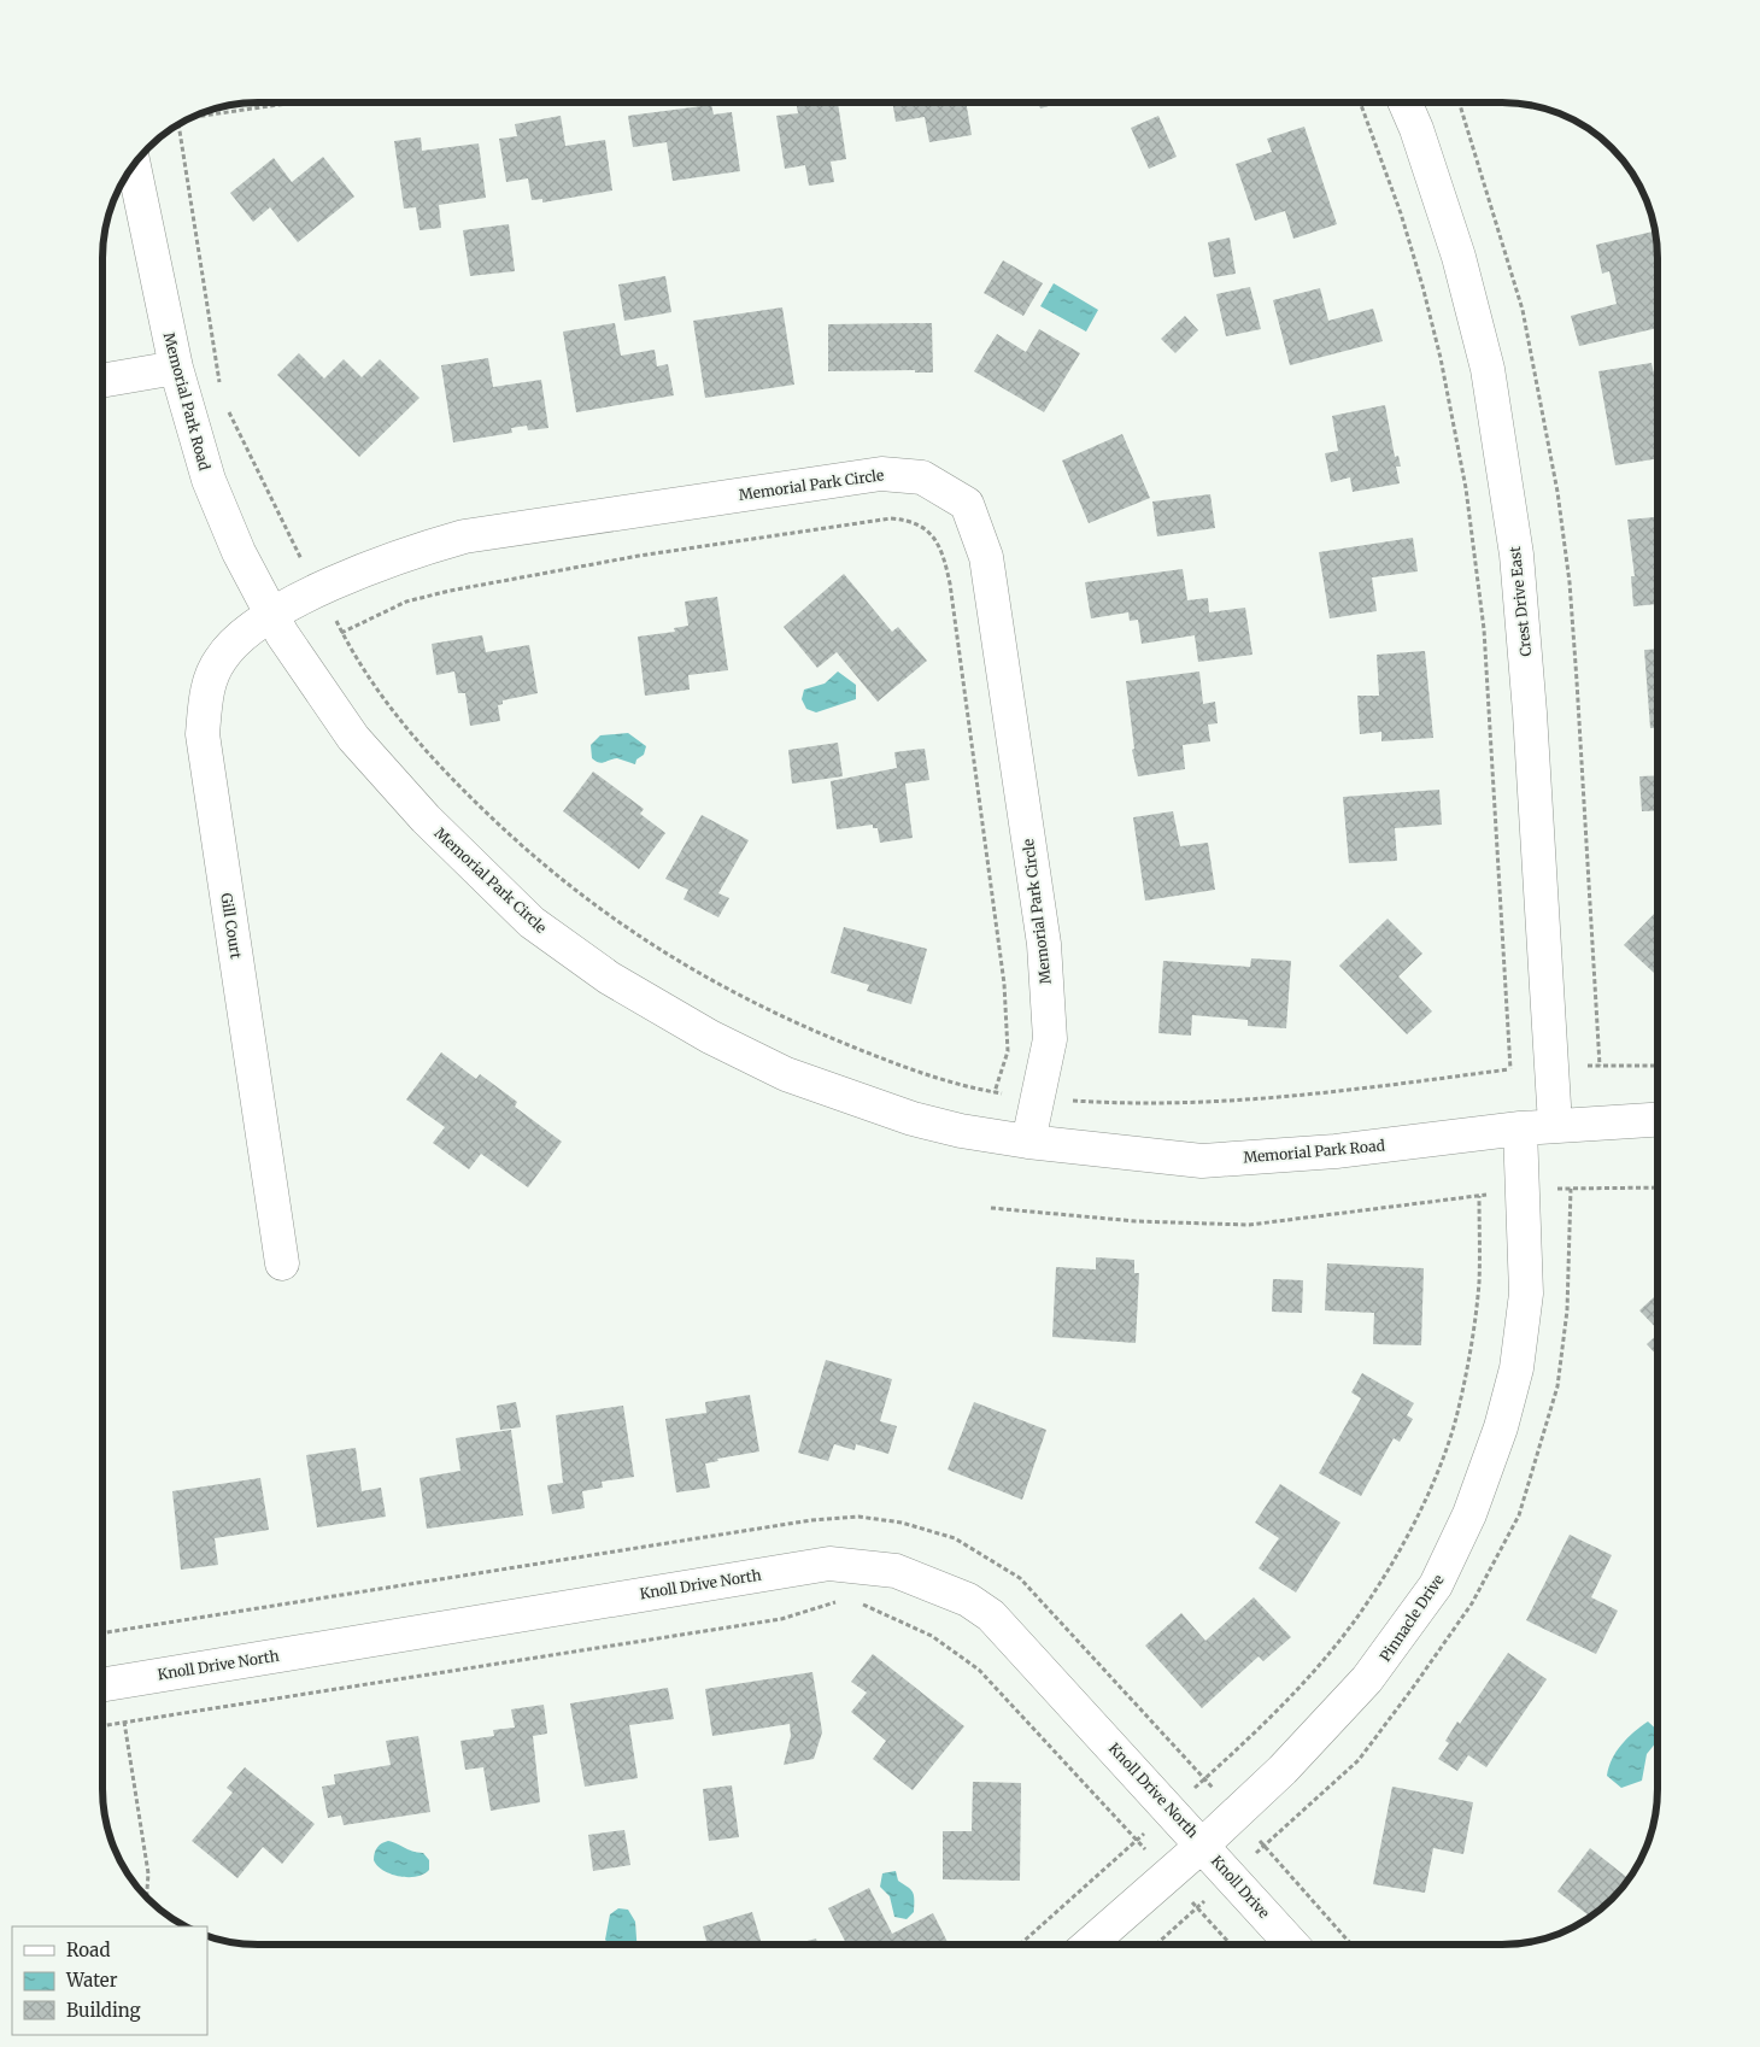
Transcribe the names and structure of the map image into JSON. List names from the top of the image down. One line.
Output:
{"streets":{"street":["Memorial Park Road","Memorial Park Circle","Crest Drive East","Gill Court","Knoll Drive North","Pinnacle Drive","Knoll Drive"]},"crossings":[["Memorial Park Road","Memorial Park Circle"],["Memorial Park Road","Crest Drive East"],["Memorial Park Road","Gill Court"],["Memorial Park Road","Pinnacle Drive"],["Memorial Park Circle","Gill Court"],["Knoll Drive North","Pinnacle Drive"],["Knoll Drive North","Knoll Drive"],["Pinnacle Drive","Knoll Drive"]],"legend":["Road","Water","Building"]}
